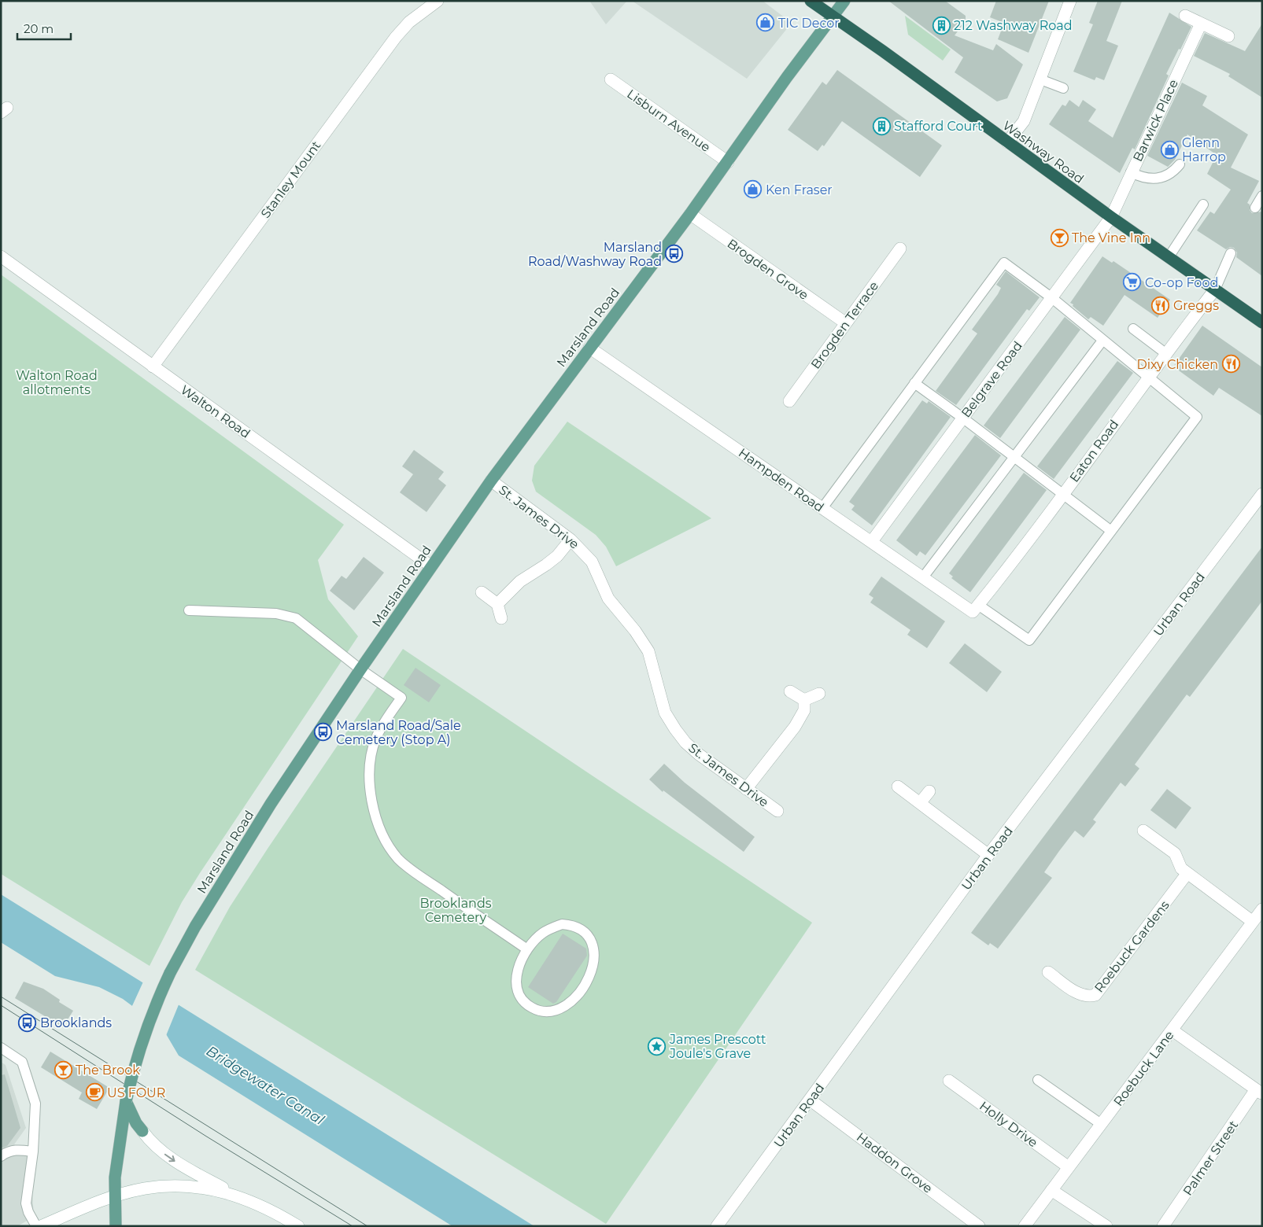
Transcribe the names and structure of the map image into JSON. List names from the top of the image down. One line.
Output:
{"streets":{"highway":["Washway Road"],"main road":["Marsland Road"],"street":["Lisburn Avenue","Barwick Place","Stanley Mount","Brogden Grove","Brogden Terrace","Belgrave Road","Walton Road","Eaton Road","Hampden Road","St. James Drive","Urban Road","Roebuck Gardens","Roebuck Lane","Holly Drive","Palmer Street","Haddon Grove"]},"crossings":[["Lisburn Avenue","Marsland Road"],["Barwick Place","Washway Road"],["Barwick Place","Belgrave Road"],["Washway Road","Marsland Road"],["Washway Road","Belgrave Road"],["Washway Road","Eaton Road"],["Stanley Mount","Walton Road"],["Brogden Grove","Brogden Terrace"],["Brogden Grove","Marsland Road"],["Marsland Road","Walton Road"],["Marsland Road","Hampden Road"],["Marsland Road","St. James Drive"],["Belgrave Road","Hampden Road"],["Eaton Road","Hampden Road"],["Urban Road","Haddon Grove"],["Roebuck Lane","Holly Drive"]],"water":["Bridgewater Canal"],"parks":["Walton Road allotments","Brooklands Cemetery"],"places":{"shop":["TIC Decor","Glenn Harrop","Ken Fraser"],"building":["212 Washway Road","Stafford Court"],"bar":["The Vine Inn","The Brook"],"bus stop":["Marsland Road/Washway Road","Marsland Road/Sale Cemetery (Stop A)","Brooklands"],"supermarket":["Co-op Food"],"restaurant":["Greggs","Dixy Chicken"],"place":["James Prescott Joule's Grave"],"cafe":["US FOUR"]},"scale_bar":"20 m"}
